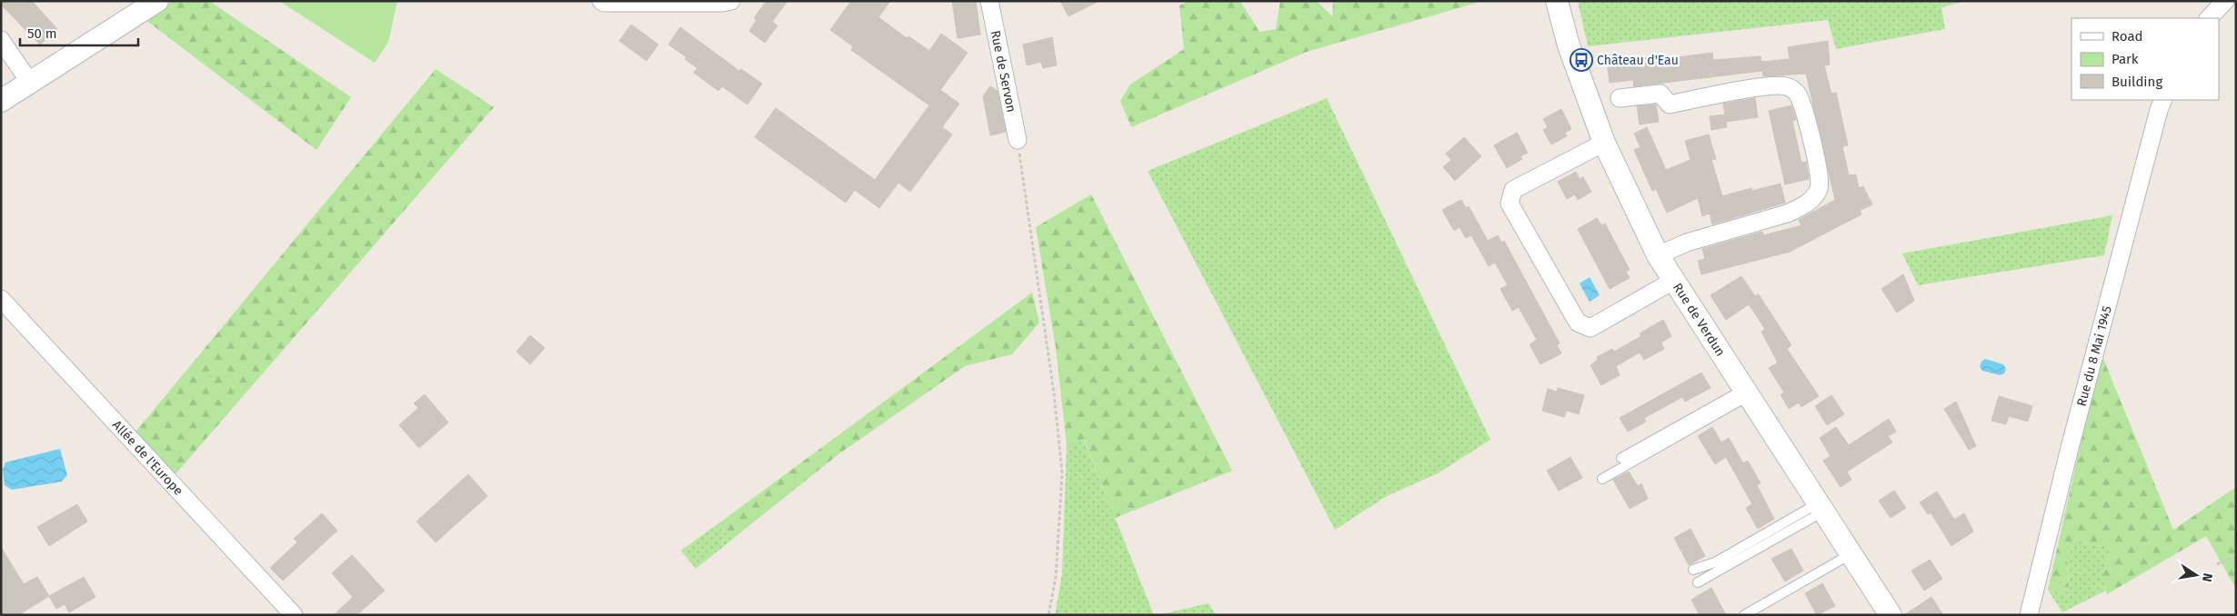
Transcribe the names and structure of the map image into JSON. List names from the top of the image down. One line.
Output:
{"streets":{"street":["Rue de Servon","Rue de Verdun","Rue du 8 Mai 1945","Allée de l'Europe"]},"places":{"bus stop":["Château d'Eau"]},"legend":["Road","Park","Building"],"scale_bar":"50 m","north":"right"}
